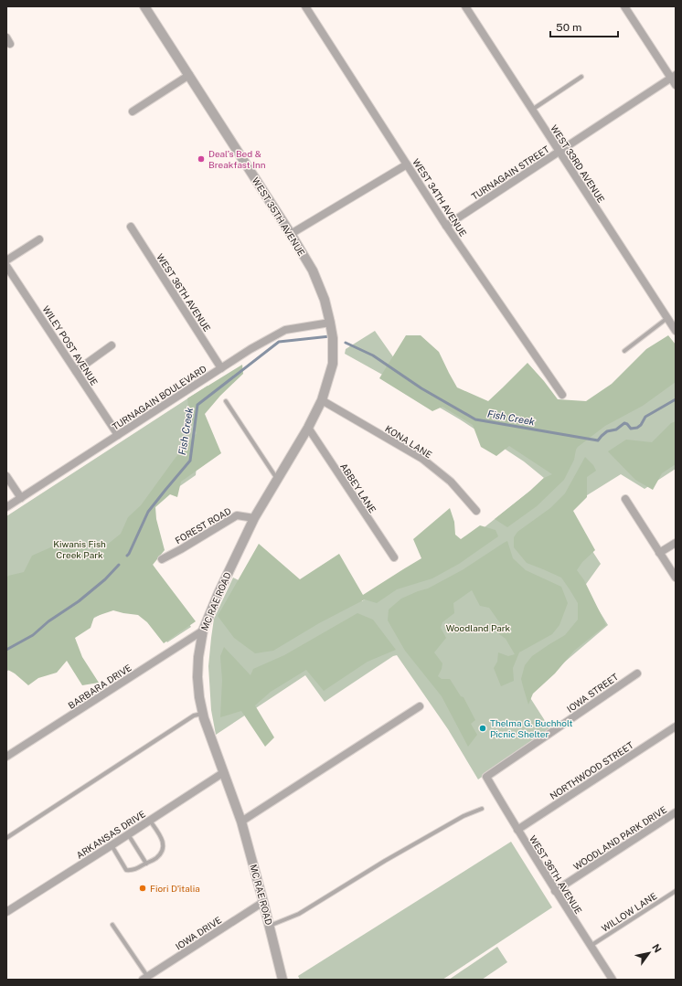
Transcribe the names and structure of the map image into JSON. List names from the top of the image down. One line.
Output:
{"streets":{"street":["WEST 33RD AVENUE","TURNAGAIN STREET","WEST 34TH AVENUE","WEST 35TH AVENUE","WEST 36TH AVENUE","WILEY POST AVENUE","TURNAGAIN BOULEVARD","KONA LANE","ABBEY LANE","FOREST ROAD","MC RAE ROAD","BARBARA DRIVE","IOWA STREET","NORTHWOOD STREET","ARKANSAS DRIVE","WOODLAND PARK DRIVE","IOWA DRIVE"],"lane":["WILLOW LANE"]},"crossings":[["WEST 33RD AVENUE","TURNAGAIN STREET"],["TURNAGAIN STREET","WEST 34TH AVENUE"],["WEST 35TH AVENUE","TURNAGAIN BOULEVARD"],["WEST 35TH AVENUE","MC RAE ROAD"],["WEST 36TH AVENUE","TURNAGAIN BOULEVARD"],["WEST 36TH AVENUE","IOWA STREET"],["WEST 36TH AVENUE","NORTHWOOD STREET"],["WEST 36TH AVENUE","WOODLAND PARK DRIVE"],["WEST 36TH AVENUE","WILLOW LANE"],["WILEY POST AVENUE","TURNAGAIN BOULEVARD"],["TURNAGAIN BOULEVARD","MC RAE ROAD"],["KONA LANE","MC RAE ROAD"],["ABBEY LANE","MC RAE ROAD"],["FOREST ROAD","MC RAE ROAD"],["MC RAE ROAD","BARBARA DRIVE"],["MC RAE ROAD","ARKANSAS DRIVE"],["MC RAE ROAD","IOWA DRIVE"]],"water":["Fish Creek"],"parks":["Kiwanis Fish Creek Park","Woodland Park"],"places":["Deal’s Bed & Breakfast Inn","Thelma G. Buchholt Picnic Shelter","Fiori D'italia"],"scale_bar":"50 m","north":"top right"}
